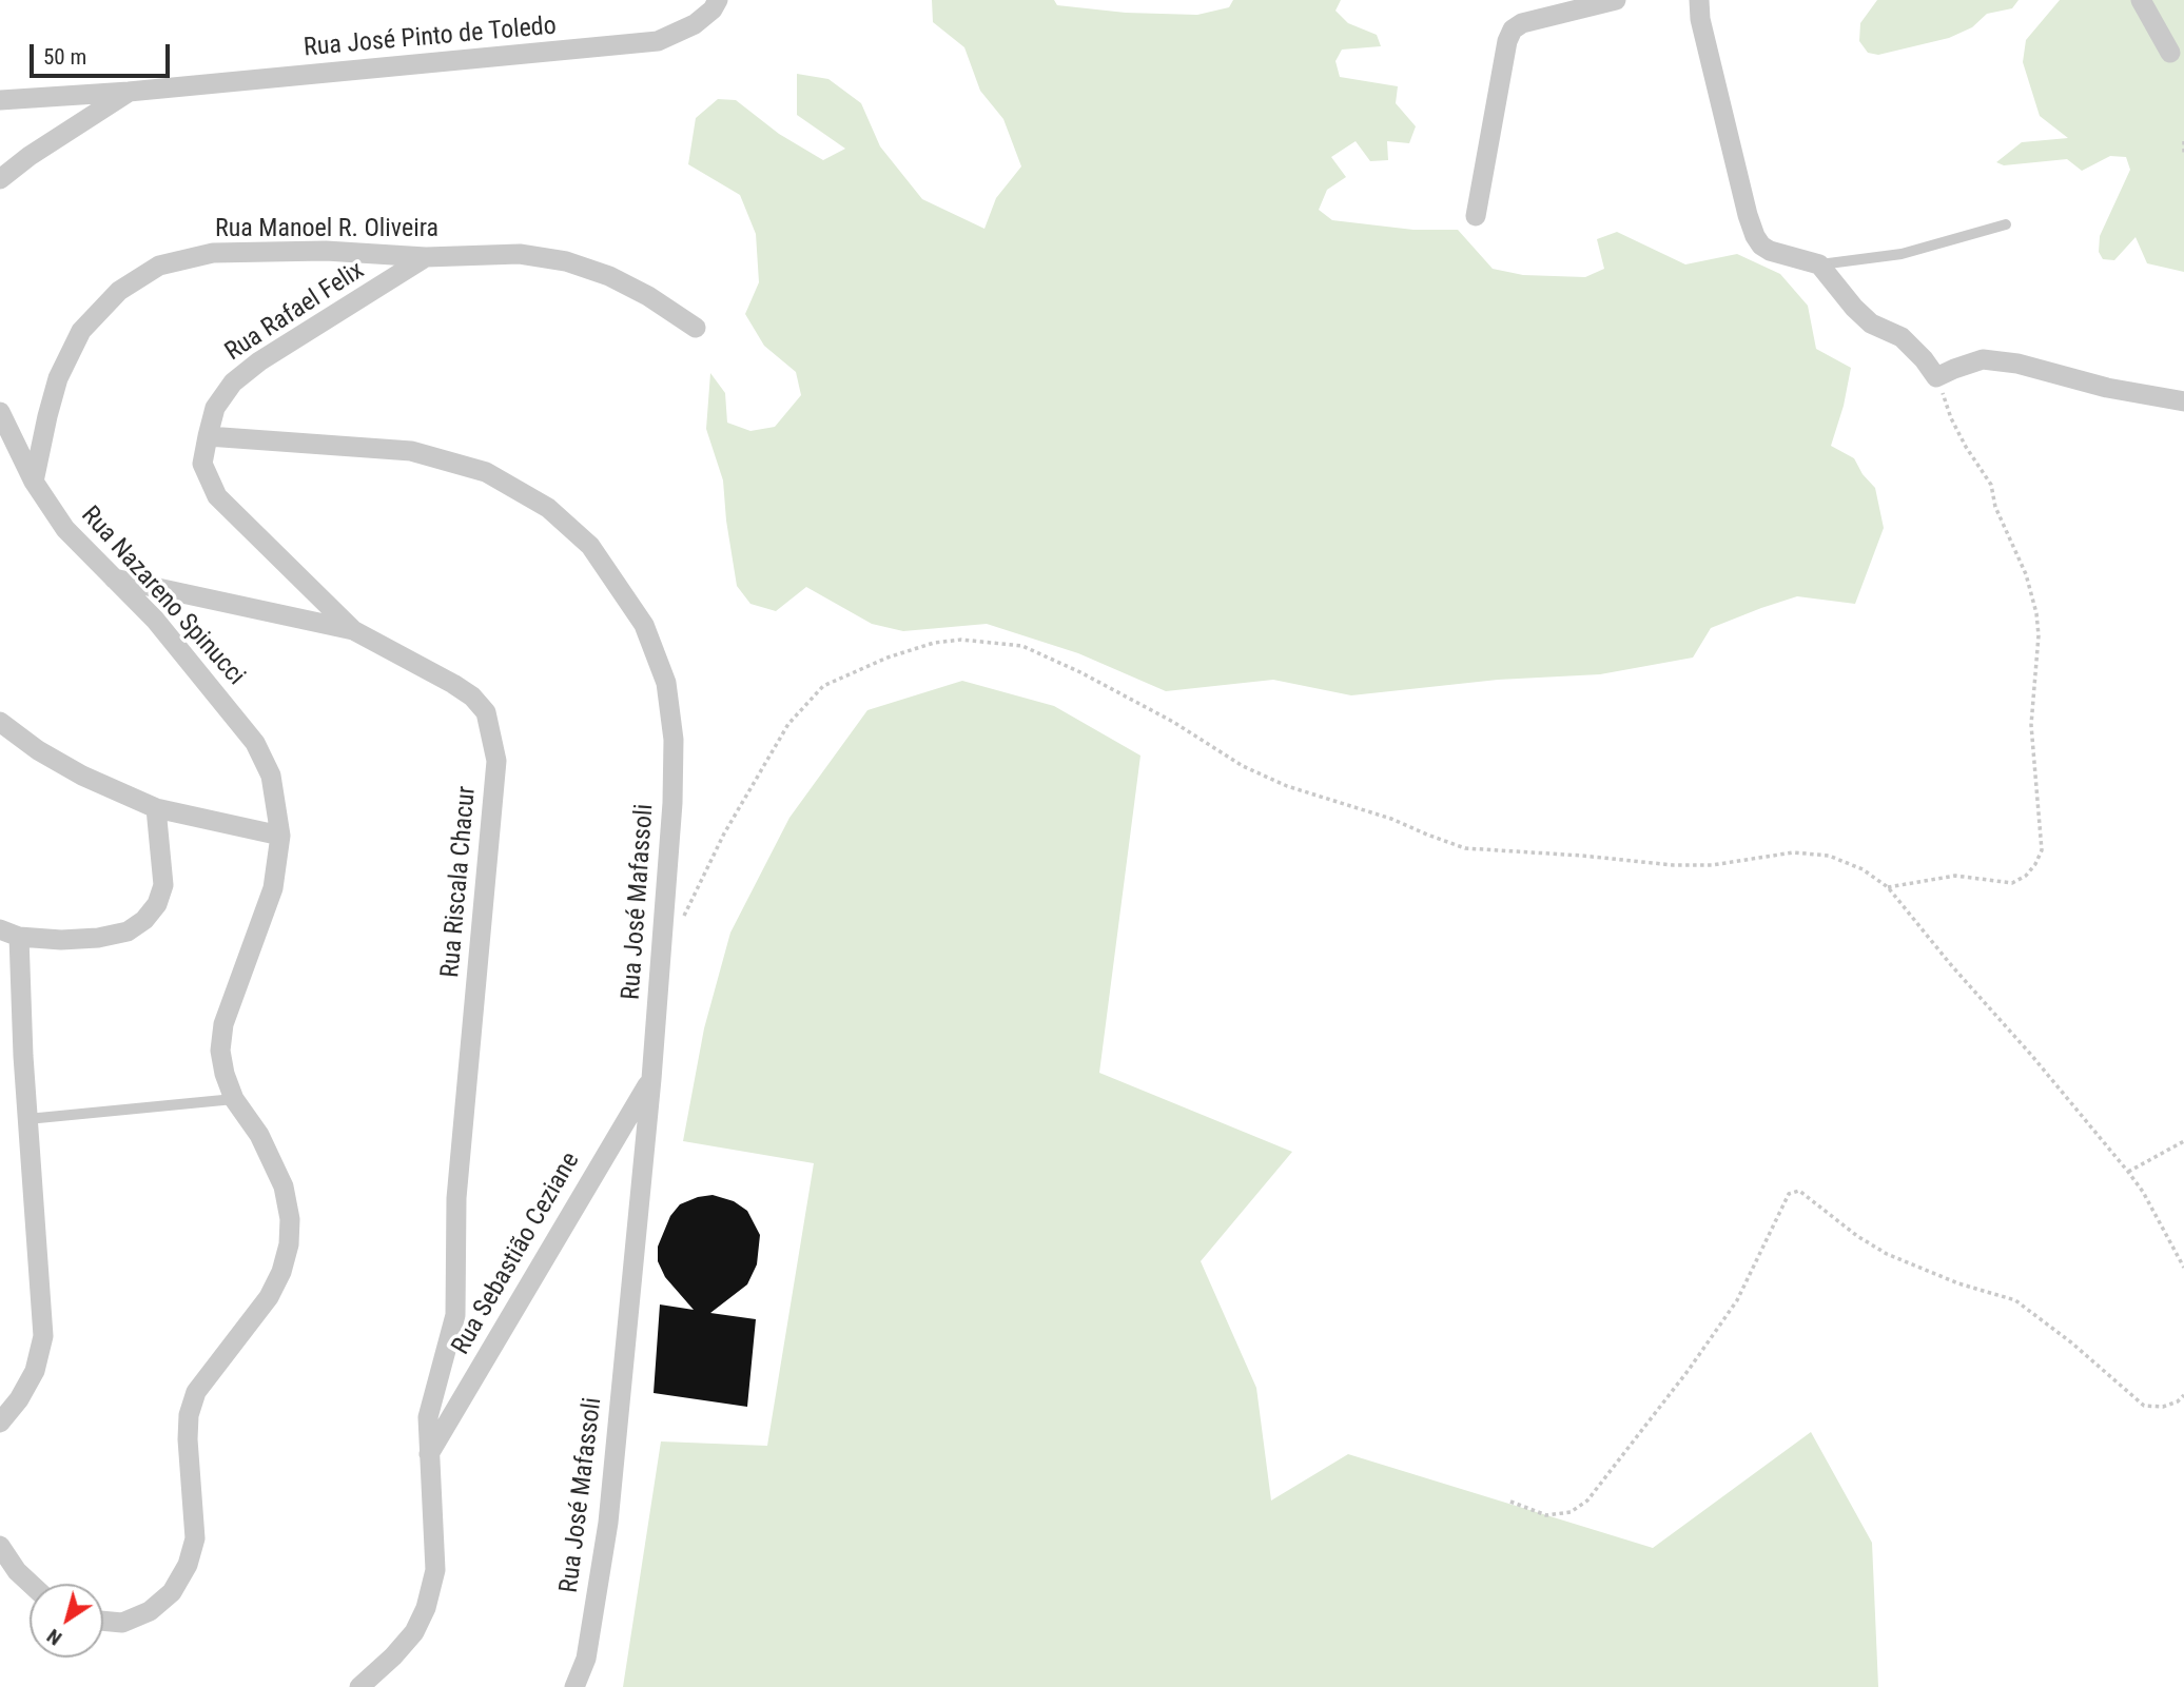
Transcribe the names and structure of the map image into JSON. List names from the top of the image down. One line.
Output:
{"streets":{"street":["Rua José Pinto de Toledo","Rua Manoel R. Oliveira","Rua Rafael Felix","Rua Nazareno Spinucci","Rua Riscala Chacur","Rua José Mafassoli","Rua Sebastião Ceziane"]},"crossings":[["Rua Manoel R. Oliveira","Rua Rafael Felix"],["Rua Manoel R. Oliveira","Rua Nazareno Spinucci"],["Rua Rafael Felix","Rua Riscala Chacur"],["Rua Rafael Felix","Rua José Mafassoli"],["Rua Nazareno Spinucci","Rua Riscala Chacur"],["Rua Riscala Chacur","Rua Sebastião Ceziane"],["Rua José Mafassoli","Rua Sebastião Ceziane"]],"scale_bar":"50 m","north":"bottom left"}
